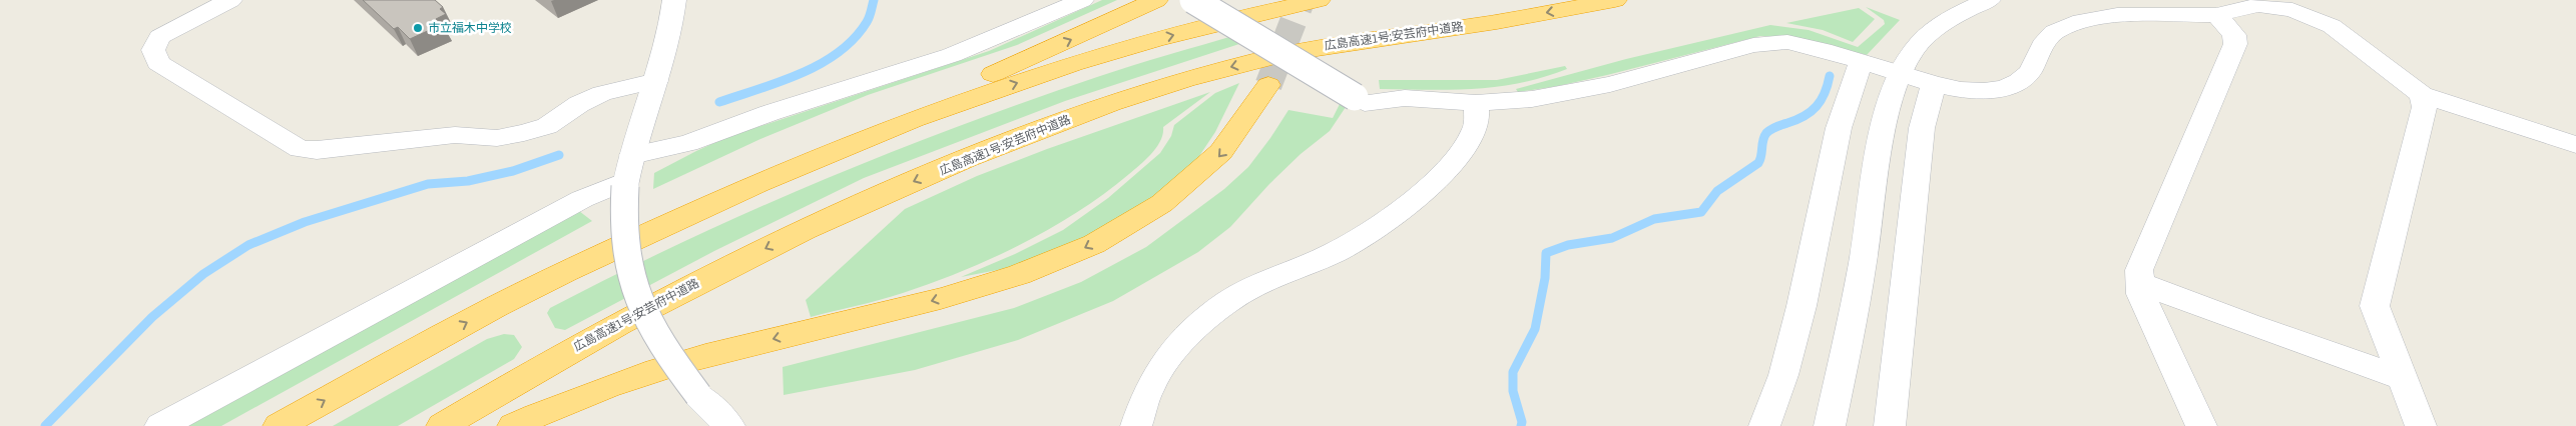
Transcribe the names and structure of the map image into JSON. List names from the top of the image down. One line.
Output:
{"streets":{"highway":["広島高速1号;安芸府中道路"]},"places":["市立福木中学校"]}
